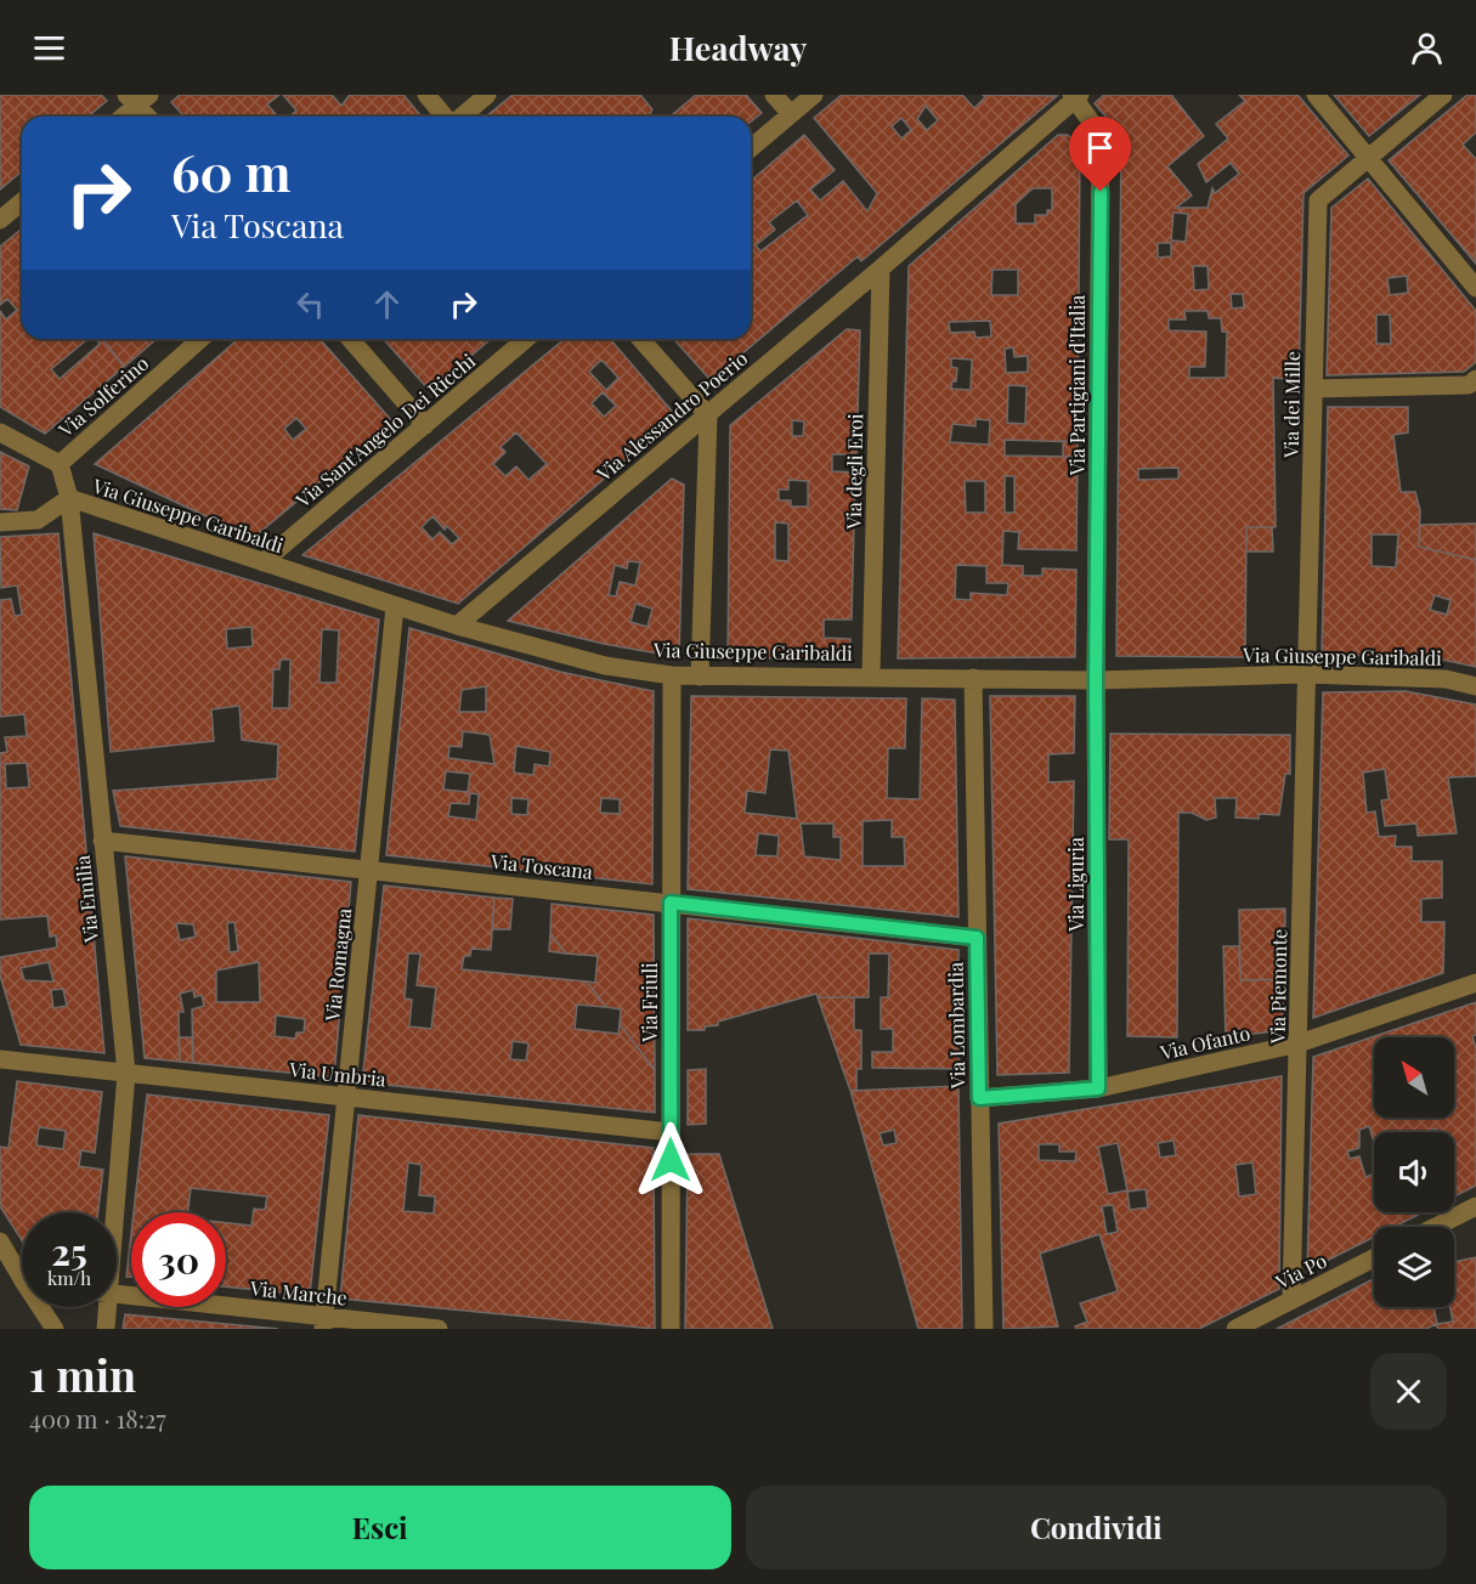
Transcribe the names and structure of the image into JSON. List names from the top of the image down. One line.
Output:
{"streets":{"street":["Via Partigiani d'Italia","Via Solferino","Via dei Mille","Via Alessandro Poerio","Via Sant'Angelo Dei Ricchi","Via degli Eroi","Via Giuseppe Garibaldi","Via Toscana","Via Liguria","Via Emilia","Via Romagna","Via Piemonte","Via Friuli","Via Lombardia","Via Ofanto","Via Umbria","Via Po","Via Marche"]},"crossings":[["Via Partigiani d'Italia","Via Alessandro Poerio"],["Via Partigiani d'Italia","Via Giuseppe Garibaldi"],["Via Partigiani d'Italia","Via Liguria"],["Via Solferino","Via Giuseppe Garibaldi"],["Via dei Mille","Via Giuseppe Garibaldi"],["Via dei Mille","Via Piemonte"],["Via Alessandro Poerio","Via degli Eroi"],["Via Alessandro Poerio","Via Giuseppe Garibaldi"],["Via Sant'Angelo Dei Ricchi","Via Giuseppe Garibaldi"],["Via degli Eroi","Via Giuseppe Garibaldi"],["Via Giuseppe Garibaldi","Via Liguria"],["Via Giuseppe Garibaldi","Via Emilia"],["Via Giuseppe Garibaldi","Via Romagna"],["Via Giuseppe Garibaldi","Via Piemonte"],["Via Giuseppe Garibaldi","Via Friuli"],["Via Giuseppe Garibaldi","Via Lombardia"],["Via Toscana","Via Emilia"],["Via Toscana","Via Romagna"],["Via Toscana","Via Friuli"],["Via Toscana","Via Lombardia"],["Via Liguria","Via Ofanto"],["Via Emilia","Via Umbria"],["Via Romagna","Via Umbria"],["Via Romagna","Via Marche"],["Via Piemonte","Via Ofanto"],["Via Piemonte","Via Po"],["Via Friuli","Via Umbria"],["Via Lombardia","Via Ofanto"]],"north":"top left","page":{"header":"Headway","turn":["60 m","Via Toscana"],"speed":"25 km/h","limit":"30","heading":["1 min","400 m · 18:27"],"buttons":["Esci","Condividi"]}}
